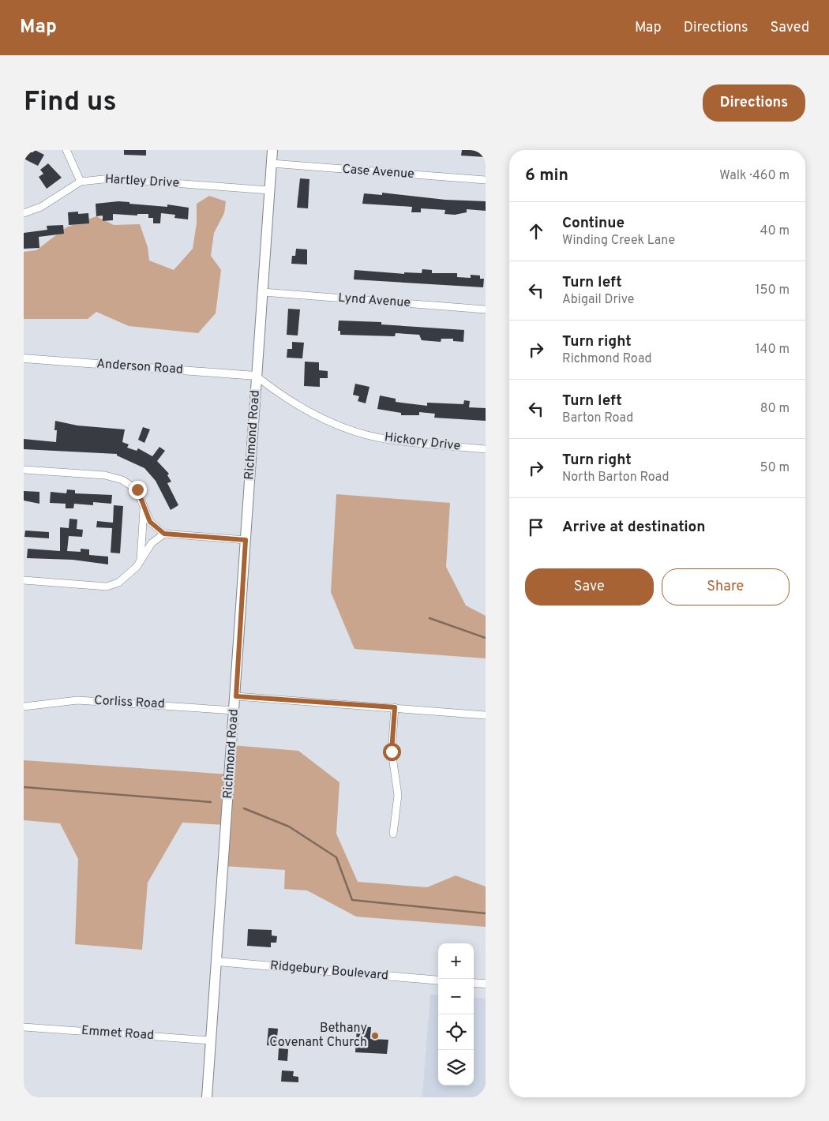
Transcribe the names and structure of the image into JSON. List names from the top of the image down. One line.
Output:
{"streets":{"main road":["Richmond Road"],"street":["Case Avenue","Hartley Drive","Lynd Avenue","Anderson Road","Hickory Drive","Corliss Road","Ridgebury Boulevard","Emmet Road"]},"crossings":[["Case Avenue","Richmond Road"],["Hartley Drive","Richmond Road"],["Lynd Avenue","Richmond Road"],["Anderson Road","Richmond Road"],["Anderson Road","Hickory Drive"],["Richmond Road","Hickory Drive"],["Richmond Road","Corliss Road"],["Richmond Road","Ridgebury Boulevard"],["Richmond Road","Emmet Road"]],"places":["Bethany Covenant Church"],"page":{"header":"Map","nav":["Map","Directions","Saved"],"buttons":["Directions",["Save","Share"]],"title":"Find us","heading":["6 min","Walk · 460 m"],"list":[["Continue","Winding Creek Lane","40 m"],["Turn left","Abigail Drive","150 m"],["Turn right","Richmond Road","140 m"],["Turn left","Barton Road","80 m"],["Turn right","North Barton Road","50 m"],"Arrive at destination"],"map_buttons":["+","−"]}}
